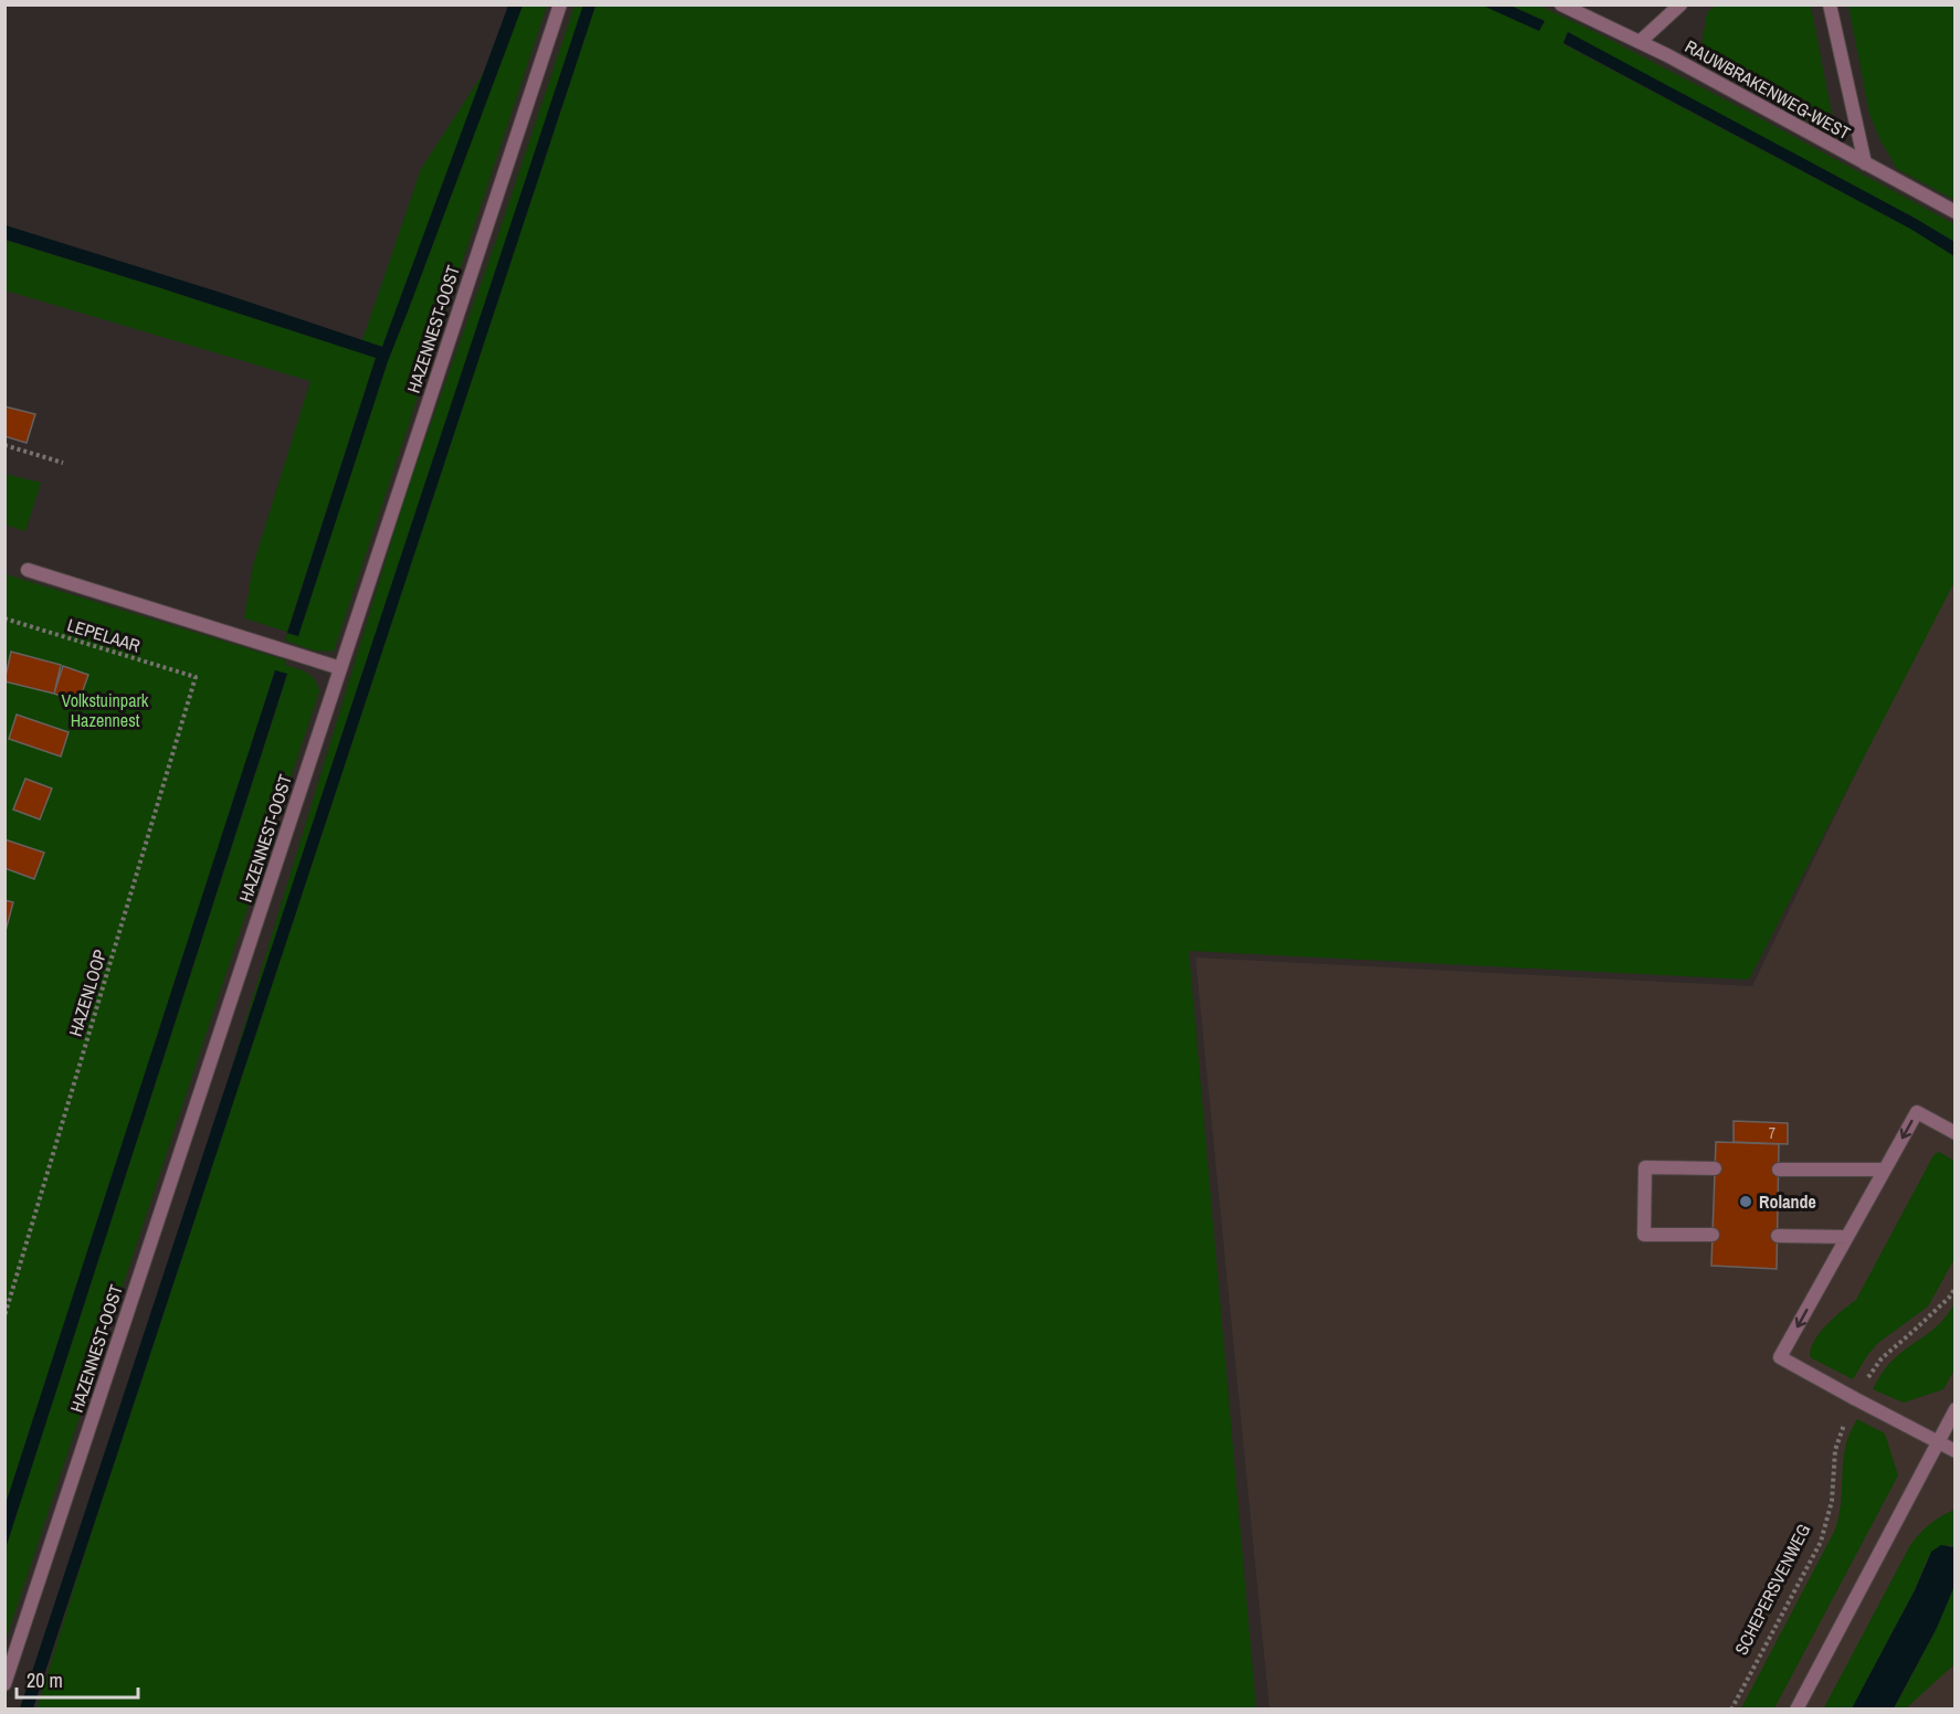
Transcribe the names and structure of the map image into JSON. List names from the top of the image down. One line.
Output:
{"streets":{"street":["RAUWBRAKENWEG-WEST","HAZENNEST-OOST"],"path":["LEPELAAR","HAZENLOOP","SCHEPERSVENWEG"]},"crossings":[["LEPELAAR","HAZENLOOP"]],"parks":["Volkstuinpark Hazennest"],"places":["Rolande"],"house_numbers":["7"],"scale_bar":"20 m"}
